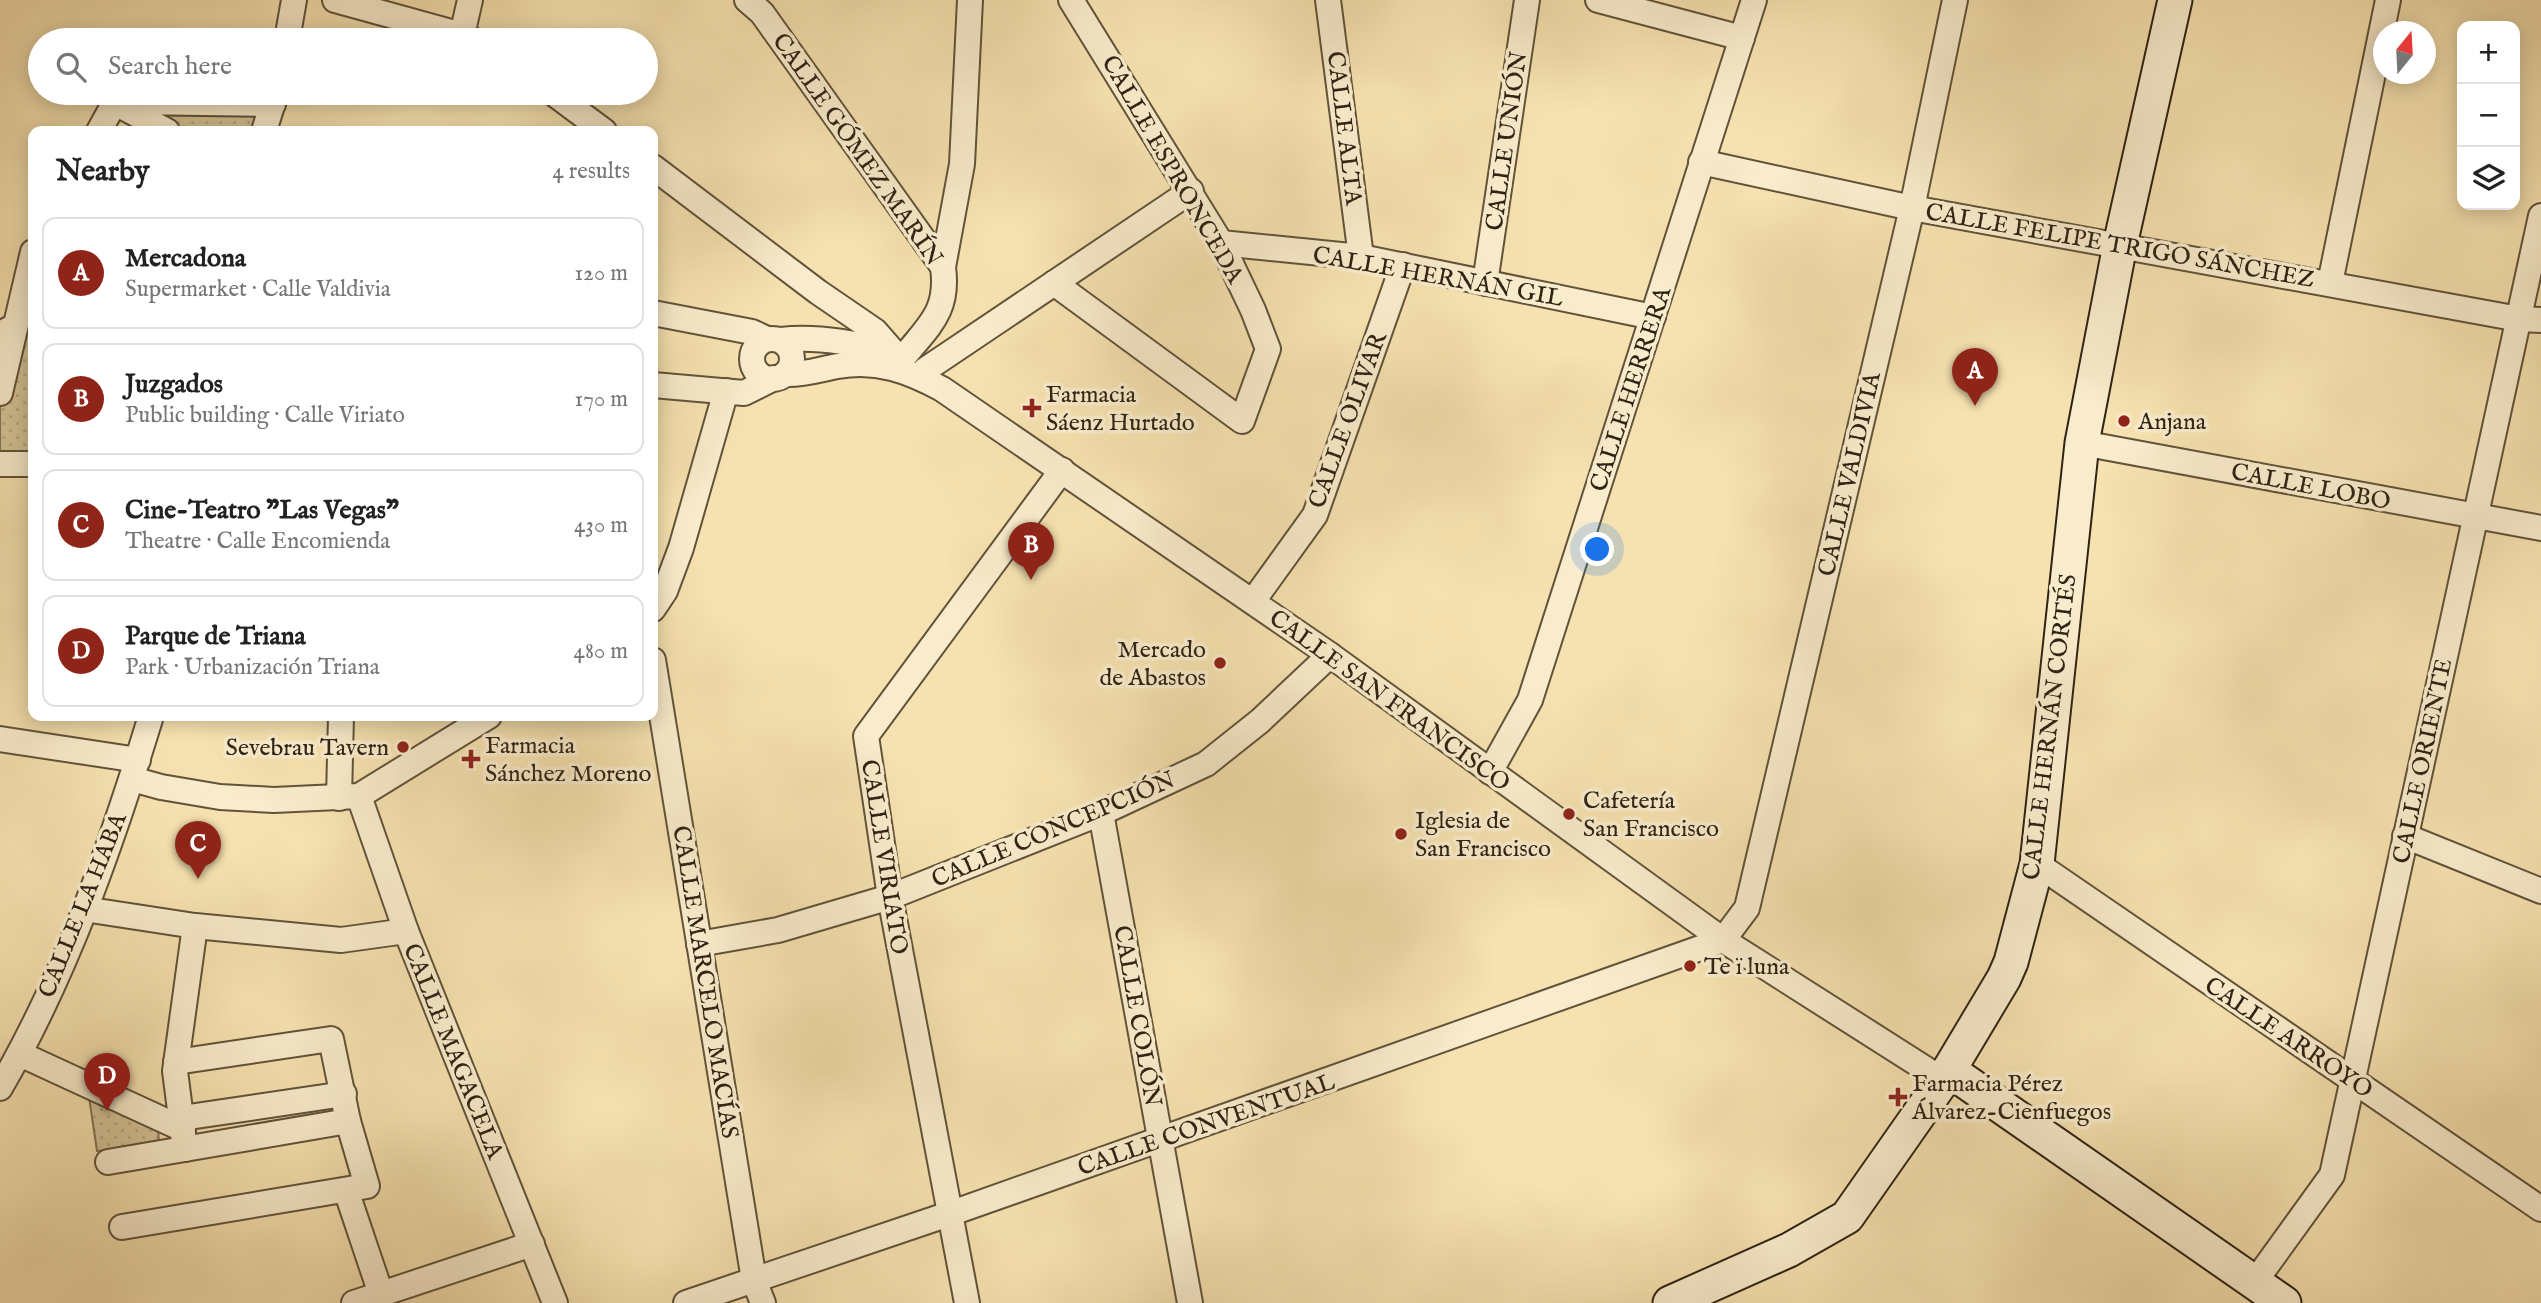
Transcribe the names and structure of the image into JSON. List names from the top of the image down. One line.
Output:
{"streets":{"street":["CALLE ALTA","CALLE UNIÓN","CALLE GÓMEZ MARÍN","CALLE ESPRONCEDA","CALLE FELIPE TRIGO SÁNCHEZ","CALLE HERNÁN GIL","CALLE HERRERA","CALLE OLIVAR","CALLE VALDIVIA","CALLE LOBO","CALLE SAN FRANCISCO","CALLE HERNÁN CORTÉS","CALLE ORIENTE","CALLE CONCEPCIÓN","CALLE VIRIATO","CALLE LA HABA","CALLE MARCELO MACÍAS","CALLE COLÓN","CALLE ARROYO","CALLE MAGACELA","CALLE CONVENTUAL"]},"crossings":[["CALLE ALTA","CALLE HERNÁN GIL"],["CALLE UNIÓN","CALLE HERNÁN GIL"],["CALLE ESPRONCEDA","CALLE HERNÁN GIL"],["CALLE FELIPE TRIGO SÁNCHEZ","CALLE HERRERA"],["CALLE FELIPE TRIGO SÁNCHEZ","CALLE VALDIVIA"],["CALLE FELIPE TRIGO SÁNCHEZ","CALLE HERNÁN CORTÉS"],["CALLE FELIPE TRIGO SÁNCHEZ","CALLE ORIENTE"],["CALLE HERNÁN GIL","CALLE HERRERA"],["CALLE HERNÁN GIL","CALLE OLIVAR"],["CALLE HERRERA","CALLE SAN FRANCISCO"],["CALLE OLIVAR","CALLE SAN FRANCISCO"],["CALLE VALDIVIA","CALLE SAN FRANCISCO"],["CALLE VALDIVIA","CALLE CONVENTUAL"],["CALLE LOBO","CALLE HERNÁN CORTÉS"],["CALLE LOBO","CALLE ORIENTE"],["CALLE SAN FRANCISCO","CALLE HERNÁN CORTÉS"],["CALLE SAN FRANCISCO","CALLE CONCEPCIÓN"],["CALLE SAN FRANCISCO","CALLE VIRIATO"],["CALLE SAN FRANCISCO","CALLE CONVENTUAL"],["CALLE HERNÁN CORTÉS","CALLE ARROYO"],["CALLE ORIENTE","CALLE ARROYO"],["CALLE CONCEPCIÓN","CALLE VIRIATO"],["CALLE CONCEPCIÓN","CALLE MARCELO MACÍAS"],["CALLE CONCEPCIÓN","CALLE COLÓN"],["CALLE VIRIATO","CALLE CONVENTUAL"],["CALLE MARCELO MACÍAS","CALLE CONVENTUAL"],["CALLE COLÓN","CALLE CONVENTUAL"]],"places":{"health":["Farmacia Sáenz Hurtado","Farmacia Sánchez Moreno","Farmacia Pérez Álvarez-Cienfuegos"],"other":["Anjana","Mercado de Abastos","Sevebrau Tavern","Cafetería San Francisco","Iglesia de San Francisco","Te ï luna"]},"north":"top","page":{"map_buttons":["+","−"],"search":"Search here","heading":["Nearby","4 results"],"list":[{"mark":"A","name":"Mercadona","note":"Supermarket · Calle Valdivia","value":"120 m"},{"mark":"B","name":"Juzgados","note":"Public building · Calle Viriato","value":"170 m"},{"mark":"C","name":"Cine-Teatro \"Las Vegas\"","note":"Theatre · Calle Encomienda","value":"430 m"},{"mark":"D","name":"Parque de Triana","note":"Park · Urbanización Triana","value":"480 m"}],"pins":["A","B","C","D"]}}
